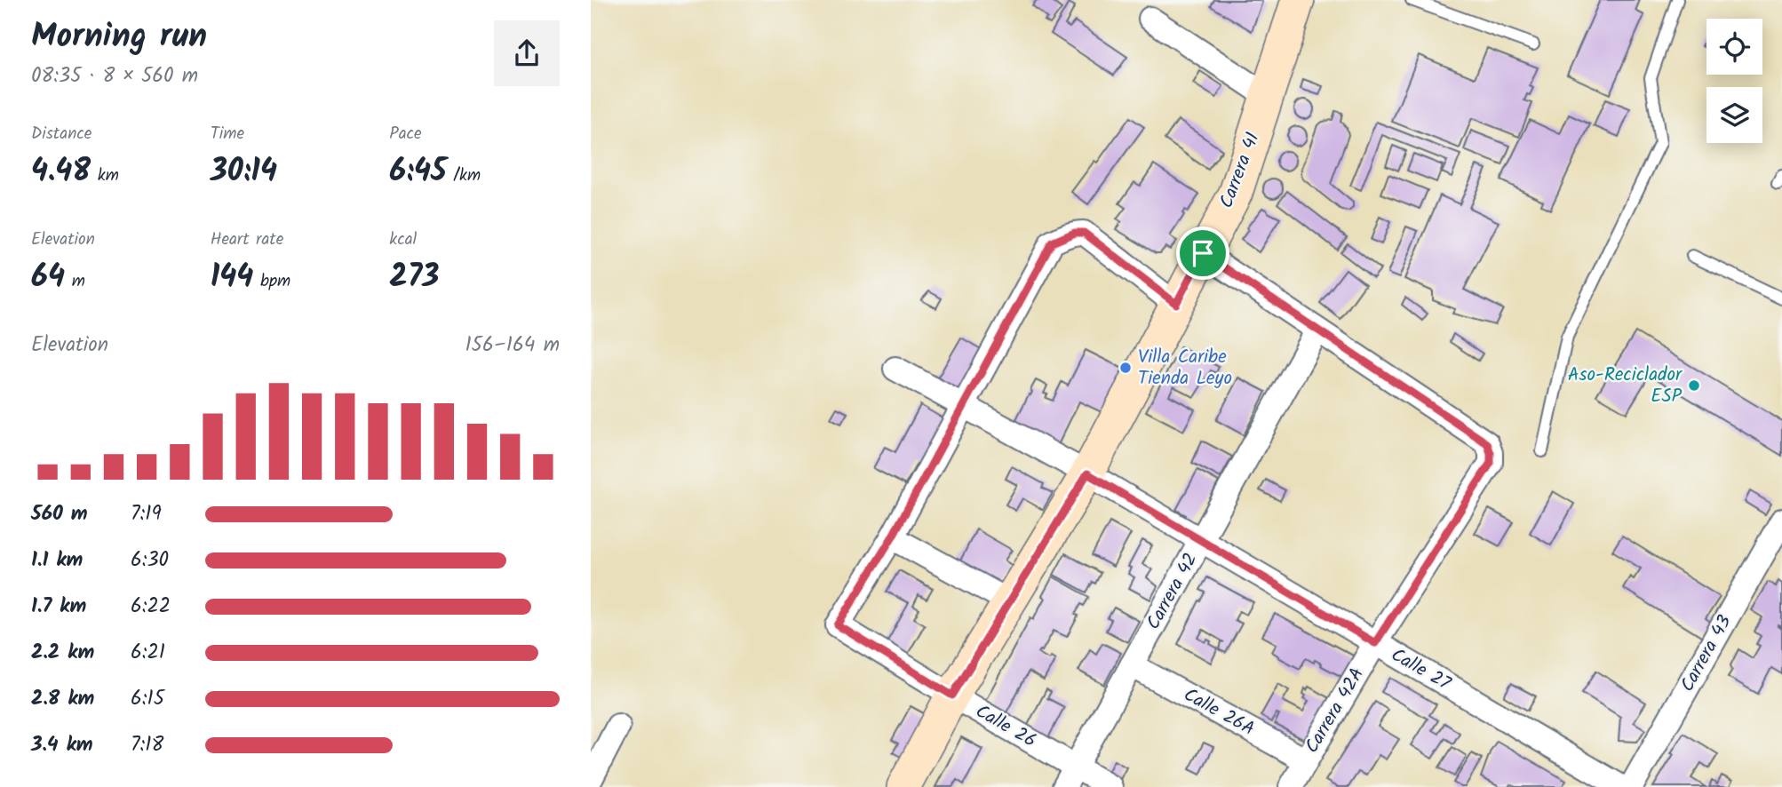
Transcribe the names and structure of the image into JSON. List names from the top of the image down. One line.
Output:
{"streets":{"street":["Carrera 41","Carrera 42","Carrera 43","Calle 27","Carrera 42A","Calle 26A","Calle 26"]},"crossings":[["Carrera 41","Calle 27"],["Carrera 41","Calle 26"],["Carrera 42","Calle 27"],["Carrera 42","Carrera 42A"],["Carrera 42","Calle 26A"],["Carrera 42","Calle 26"],["Calle 27","Carrera 42A"],["Carrera 42A","Calle 26A"]],"places":["Villa Caribe Tienda Leyo","Aso-Reciclador ESP"],"page":{"heading":["Morning run","08:35 · 8 × 560 m"],"stats":[["Distance","4.48 km"],["Time","30:14"],["Pace","6:45 /km"],["Elevation","64 m"],["Heart rate","144 bpm"],["kcal","273"]],"chart":["Elevation","156–164 m"],"list":[{"name":"560 m","note":"7:19"},{"name":"1.1 km","note":"6:30"},{"name":"1.7 km","note":"6:22"},{"name":"2.2 km","note":"6:21"},{"name":"2.8 km","note":"6:15"},{"name":"3.4 km","note":"7:18"}]}}
